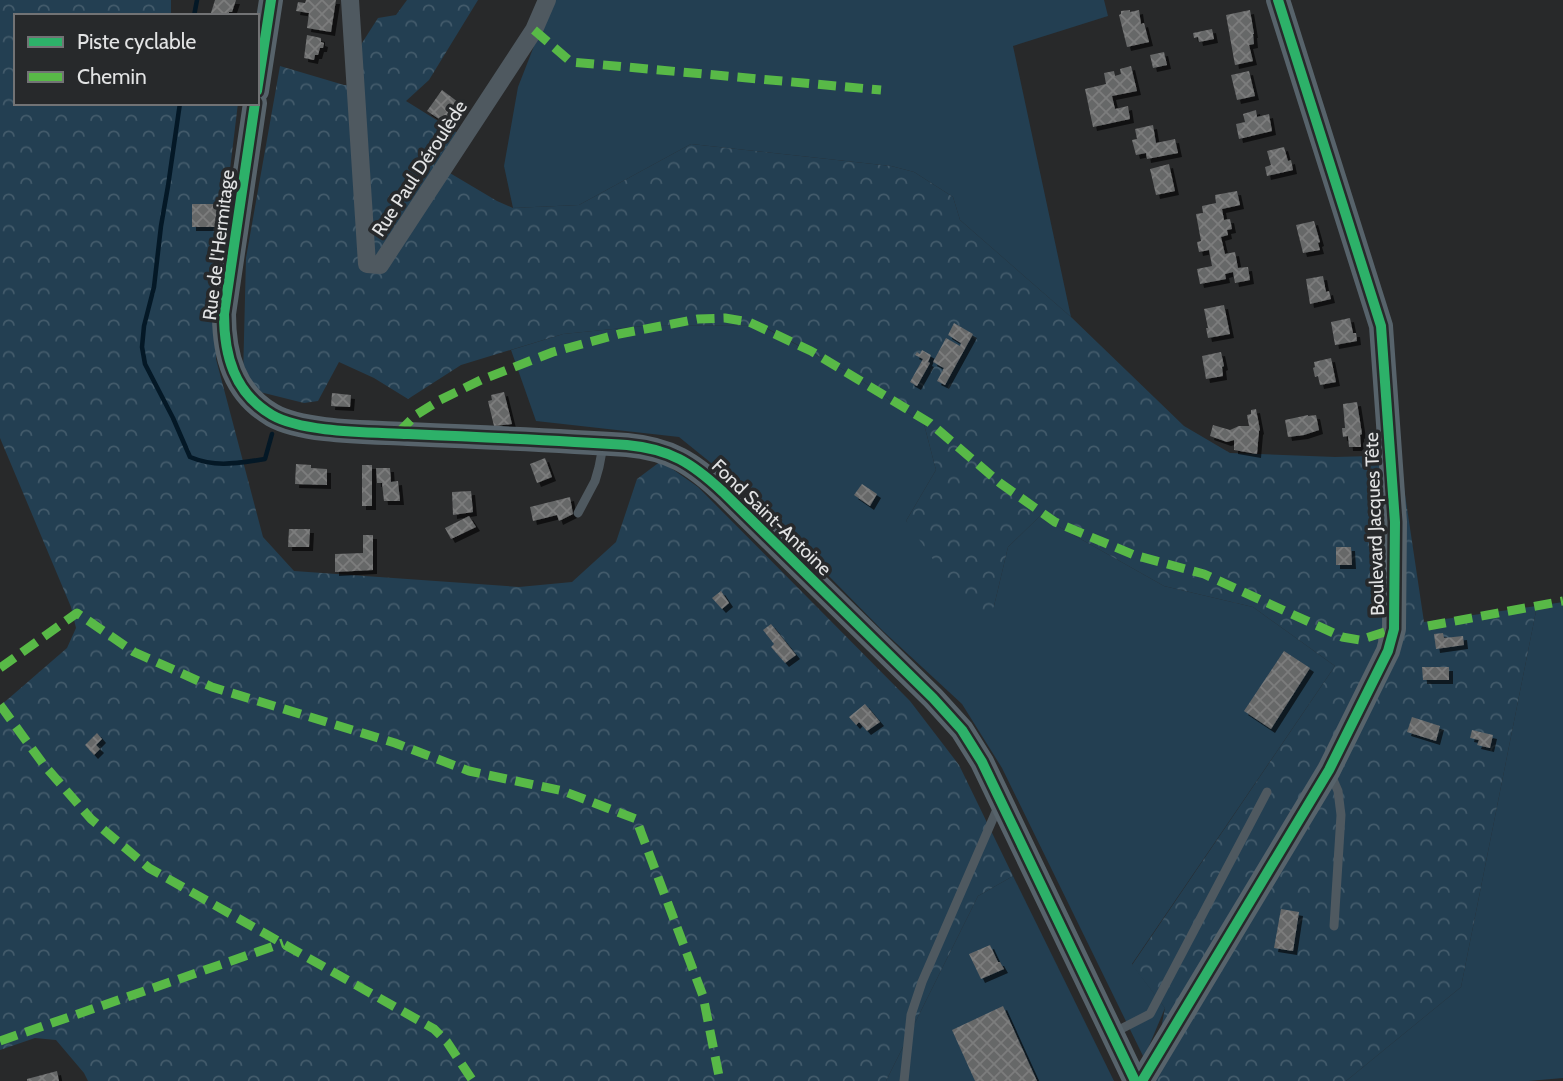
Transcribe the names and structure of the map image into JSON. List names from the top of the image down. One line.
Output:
{"streets":{"main road":["Rue de l'Hermitage","Fond Saint-Antoine","Boulevard Jacques Tête"],"street":["Rue Paul Déroulède"]},"crossings":[["Rue de l'Hermitage","Fond Saint-Antoine"]],"legend":["Piste cyclable","Chemin"]}
